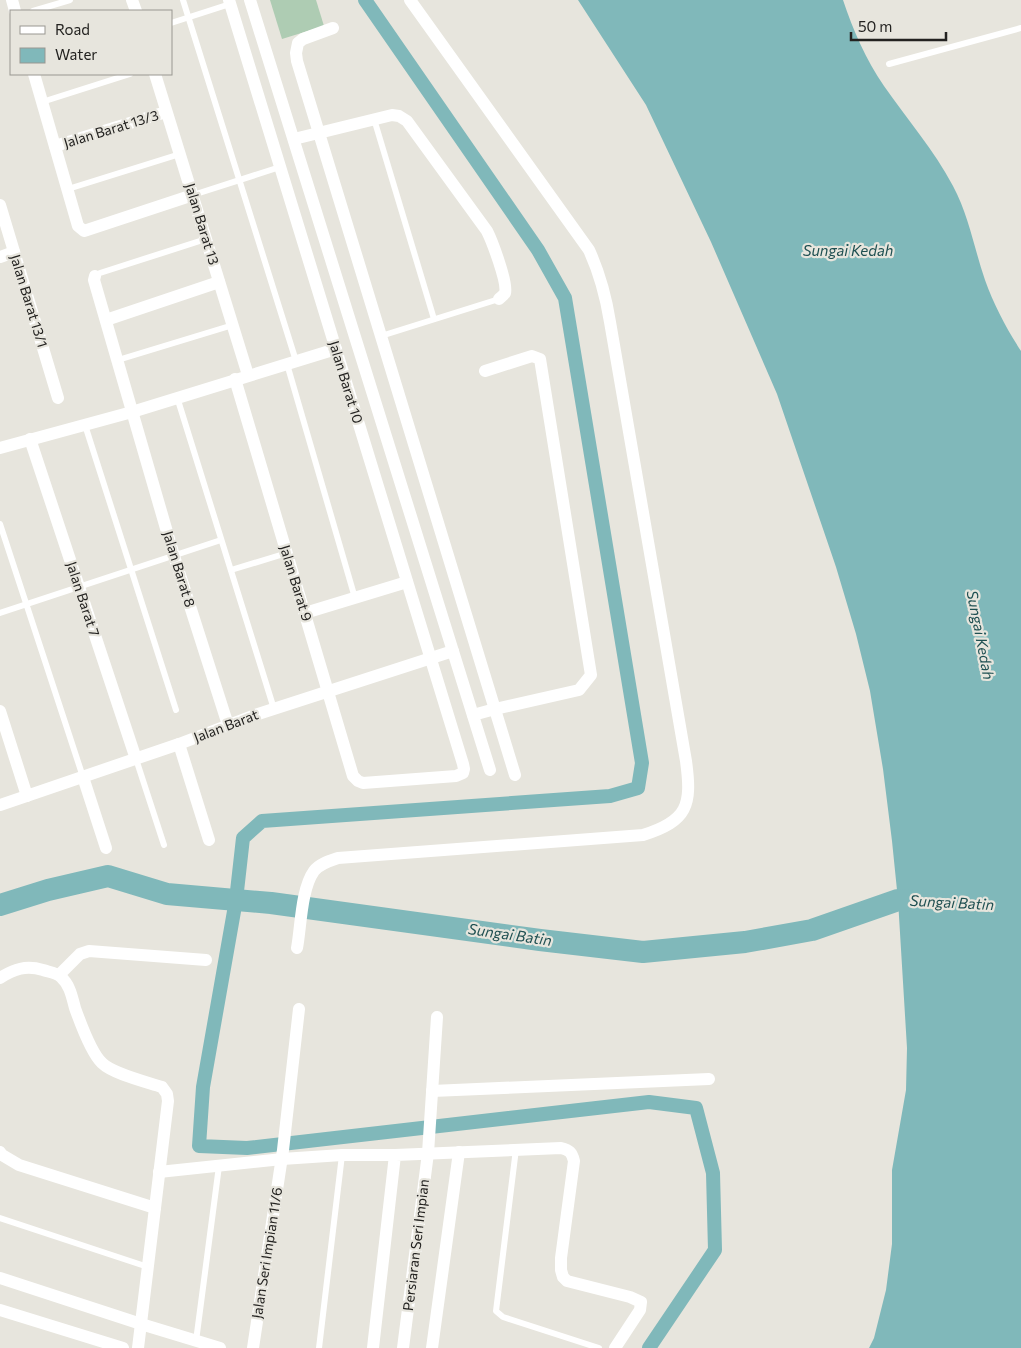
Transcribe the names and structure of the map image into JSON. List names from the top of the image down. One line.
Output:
{"streets":{"street":["Jalan Barat 13/3","Jalan Barat 13","Jalan Barat 13/1","Jalan Barat 10","Jalan Barat 8","Jalan Barat 9","Jalan Barat 7","Jalan Barat","Persiaran Seri Impian","Jalan Seri Impian 11/6"]},"crossings":[["Jalan Barat 13/3","Jalan Barat 13"],["Jalan Barat 10","Jalan Barat 9"],["Jalan Barat 10","Jalan Barat"],["Jalan Barat 8","Jalan Barat"],["Jalan Barat 9","Jalan Barat"],["Jalan Barat 7","Jalan Barat"]],"water":["Sungai Kedah","Sungai Batin"],"legend":["Road","Water"],"scale_bar":"50 m"}
